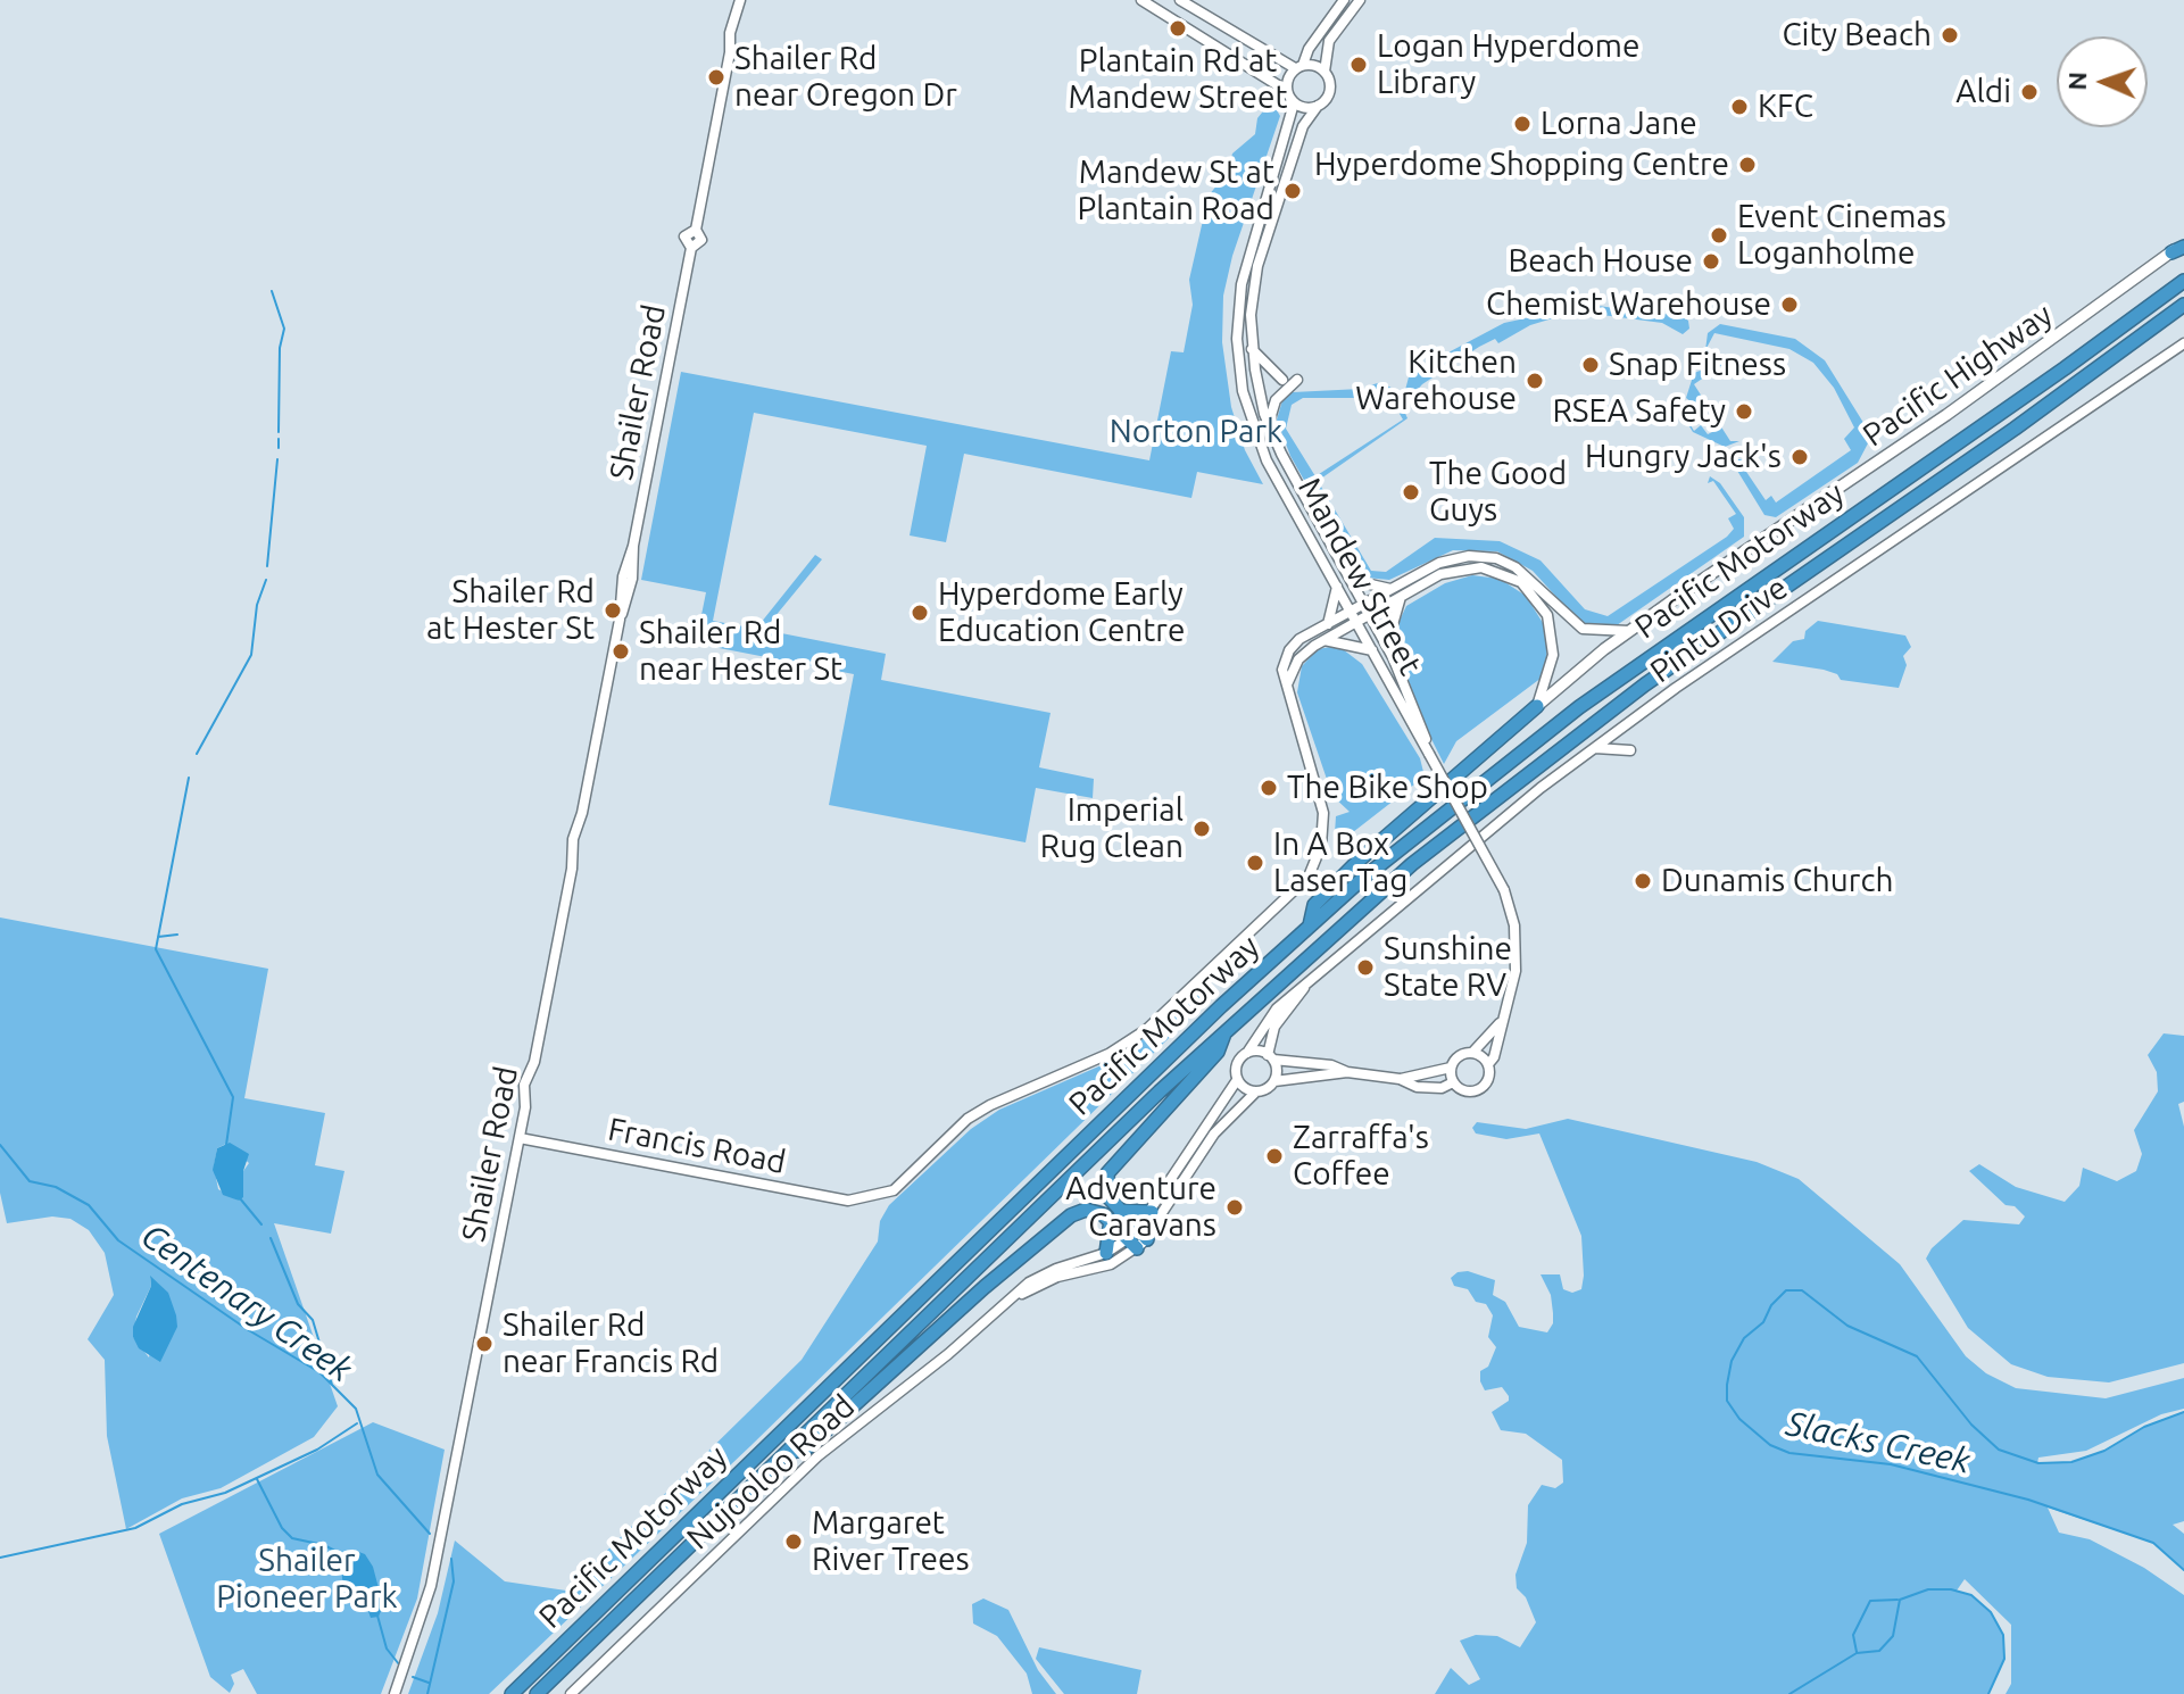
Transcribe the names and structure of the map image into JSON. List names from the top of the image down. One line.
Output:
{"streets":{"highway":["Pacific Motorway"],"main road":["Pacific Highway"],"street":["Shailer Road","Mandew Street","Pintu Drive","Francis Road","Nujooloo Road"]},"crossings":[["Shailer Road","Francis Road"]],"water":["Centenary Creek","Slacks Creek"],"parks":["Norton Park","Shailer Pioneer Park"],"places":["Plantain Rd at Mandew Street","City Beach","Logan Hyperdome Library","Shailer Rd near Oregon Dr","Aldi","KFC","Lorna Jane","Hyperdome Shopping Centre","Mandew St at Plantain Road","Event Cinemas Loganholme","Beach House","Chemist Warehouse","Snap Fitness","Kitchen Warehouse","RSEA Safety","Hungry Jack's","The Good Guys","Shailer Rd at Hester St","Hyperdome Early Education Centre","Shailer Rd near Hester St","The Bike Shop","Imperial Rug Clean","In A Box Laser Tag","Dunamis Church","Sunshine State RV","Zarraffa's Coffee","Adventure Caravans","Shailer Rd near Francis Rd","Margaret River Trees"],"north":"left"}
